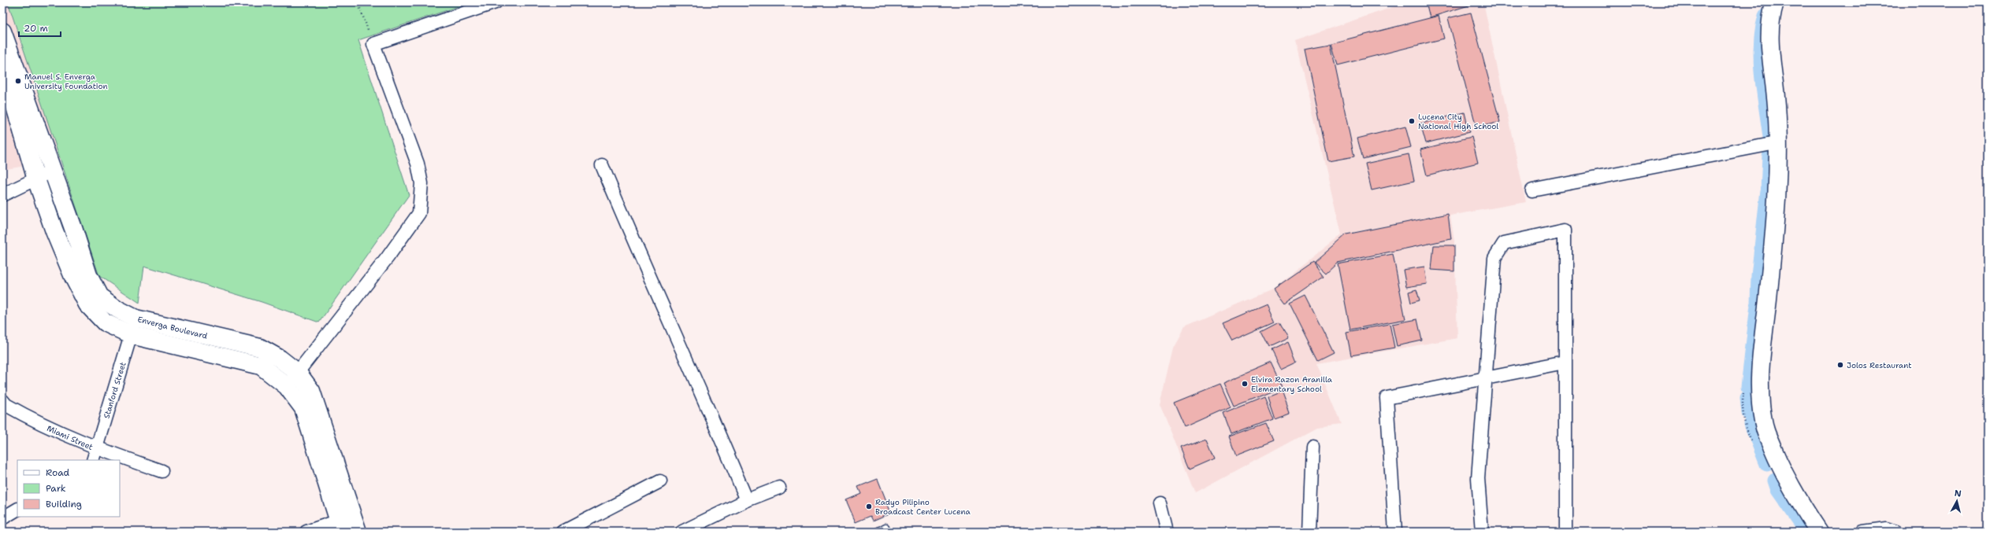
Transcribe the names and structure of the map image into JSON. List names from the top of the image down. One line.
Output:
{"streets":{"street":["Enverga Boulevard","Stanford Street","Miami Street"]},"crossings":[["Enverga Boulevard","Stanford Street"],["Stanford Street","Miami Street"]],"places":["Manuel S. Enverga University Foundation","Lucena City National High School","Jolos Restaurant","Elvira Razon Aranilla Elementary School","Radyo Pilipino Broadcast Center Lucena"],"legend":["Road","Park","Building"],"scale_bar":"20 m","north":"top"}
